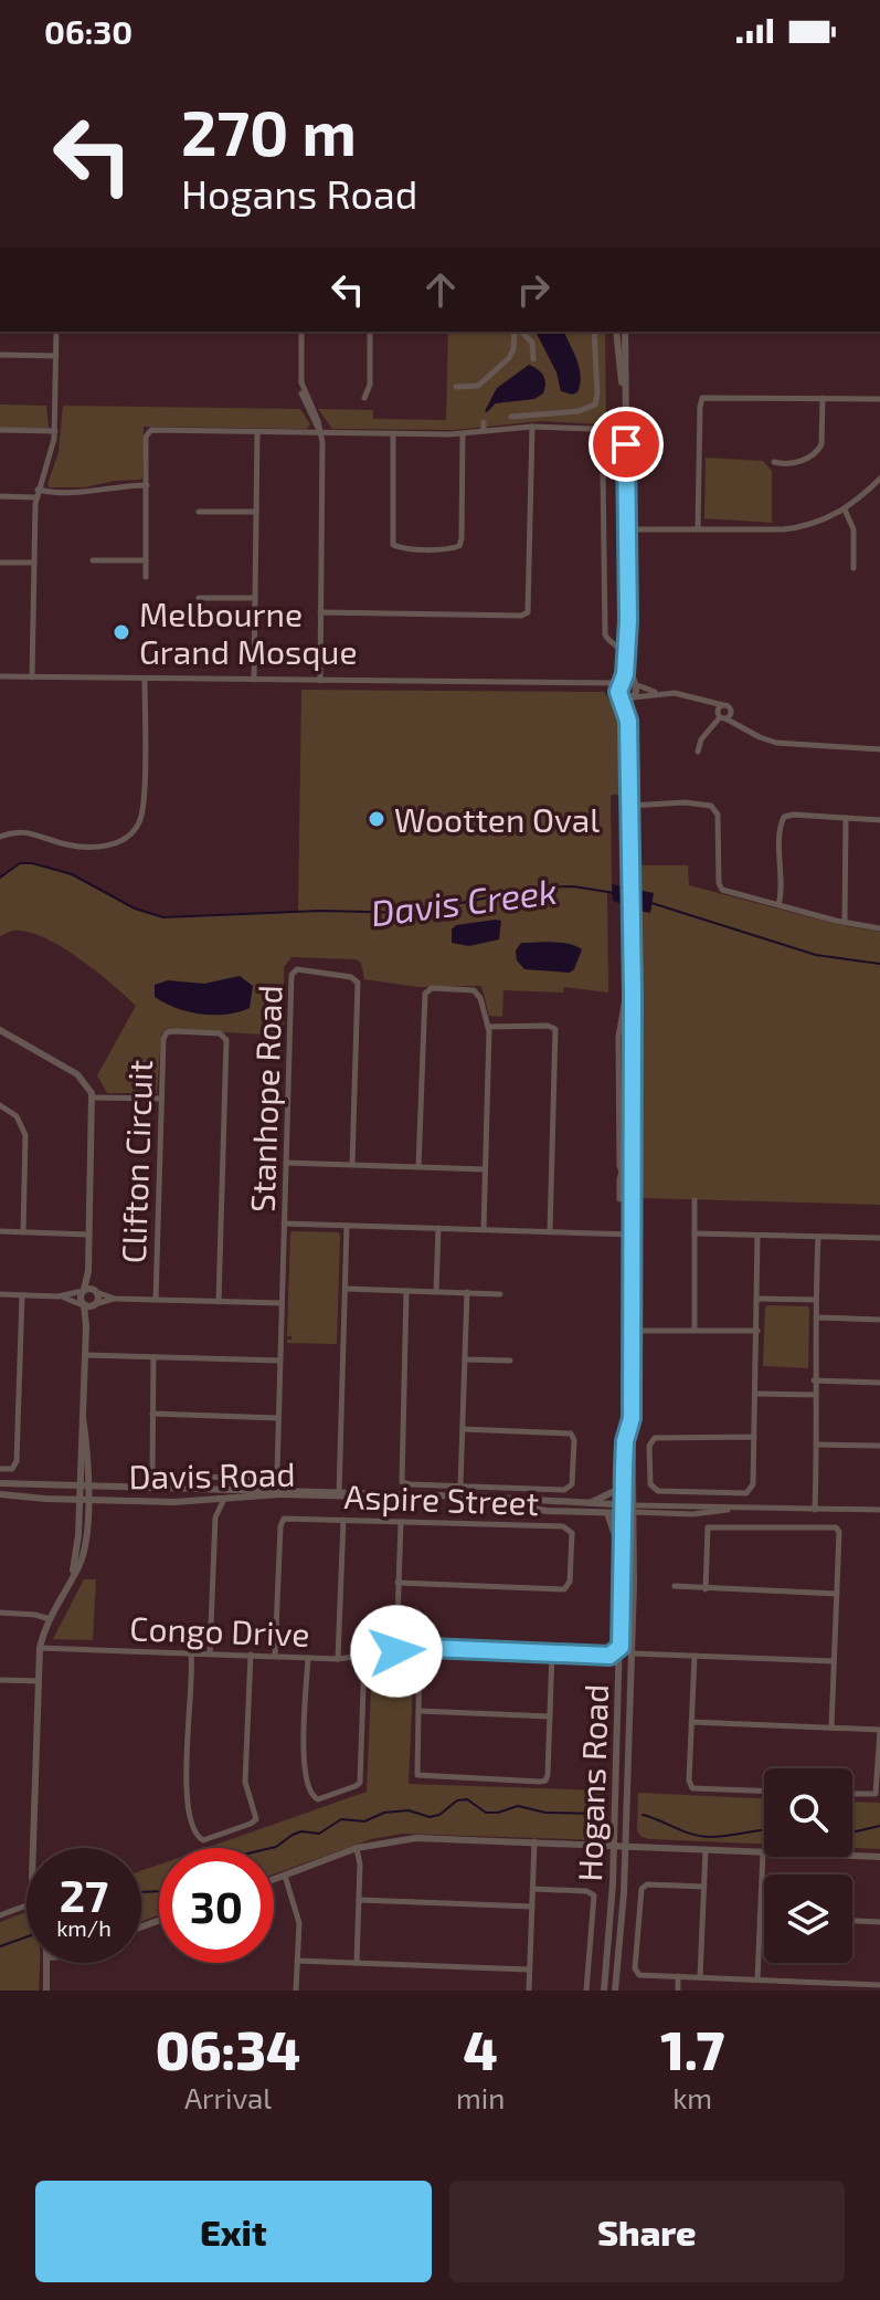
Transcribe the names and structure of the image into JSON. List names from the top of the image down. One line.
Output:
{"streets":{"street":["Stanhope Road","Clifton Circuit","Davis Road","Aspire Street","Congo Drive","Hogans Road"]},"crossings":[["Davis Road","Hogans Road"],["Aspire Street","Congo Drive"]],"water":["Davis Creek"],"places":["Melbourne Grand Mosque","Wootten Oval"],"page":{"status":"06:30","turn":["270 m","Hogans Road"],"speed":"27 km/h","limit":"30","eta":["06:34","Arrival","4","min","1.7","km"],"buttons":["Exit","Share"]}}
